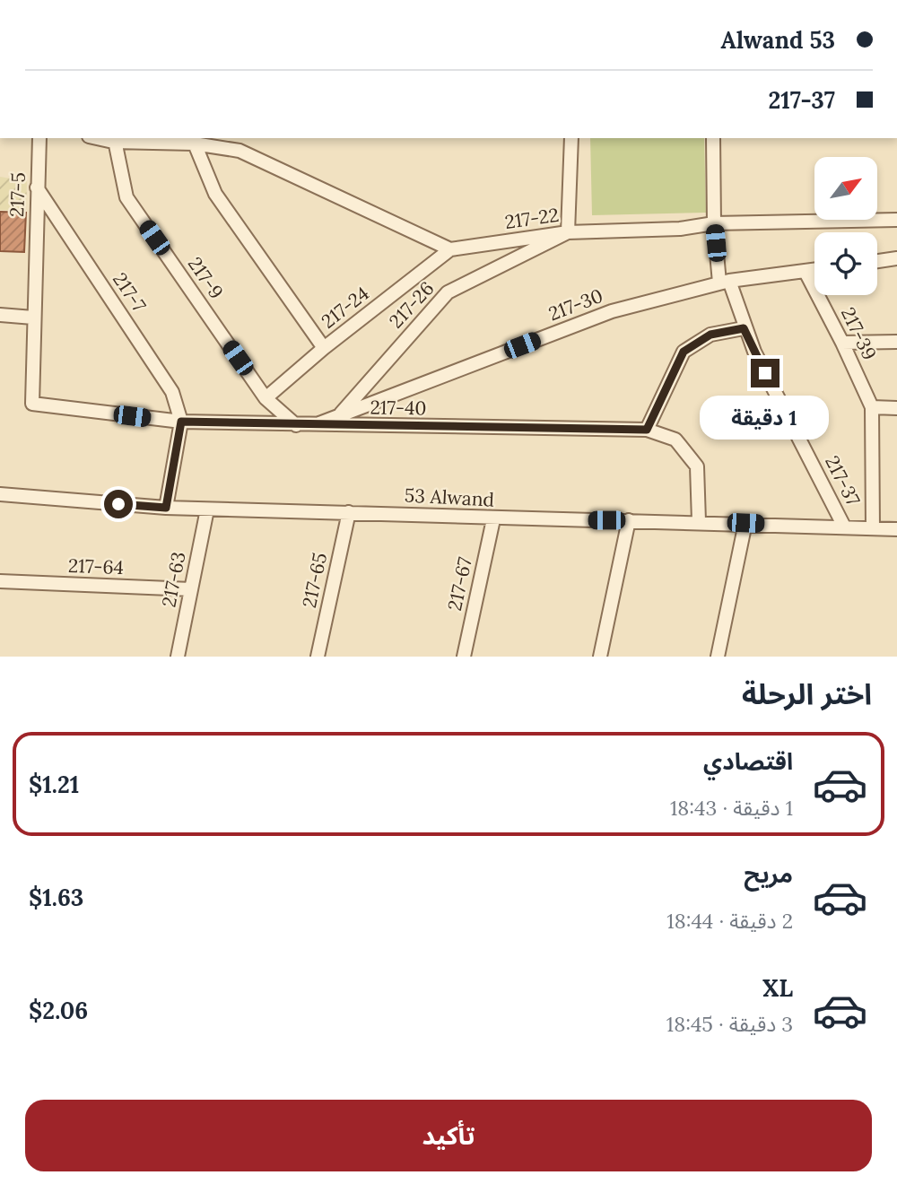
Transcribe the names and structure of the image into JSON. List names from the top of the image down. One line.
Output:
{"streets":{"street":["217-5","217-22","217-9","217-7","217-26","217-30","217-24","217-39","217-40","217-37","53 Alwand","217-64","217-63","217-65","217-67"]},"crossings":[["217-5","217-7"],["217-22","217-26"],["217-22","217-24"],["217-22","217-37"],["217-9","217-30"],["217-9","217-24"],["217-26","217-30"],["217-26","217-40"],["217-30","217-39"],["217-30","217-40"],["217-30","217-37"],["217-39","53 Alwand"],["217-40","53 Alwand"],["217-37","53 Alwand"],["53 Alwand","217-63"],["53 Alwand","217-65"],["53 Alwand","217-67"],["217-64","217-63"]],"north":"top right","page":{"banner":["53 Alwand","217-37"],"bubble":"1 دقيقة","heading":"اختر الرحلة","list":[{"name":"اقتصادي","note":"1 دقيقة · 18:43","value":"$1.21"},{"name":"مريح","note":"2 دقيقة · 18:44","value":"$1.63"},{"name":"XL","note":"3 دقيقة · 18:45","value":"$2.06"}],"buttons":"تأكيد"}}
